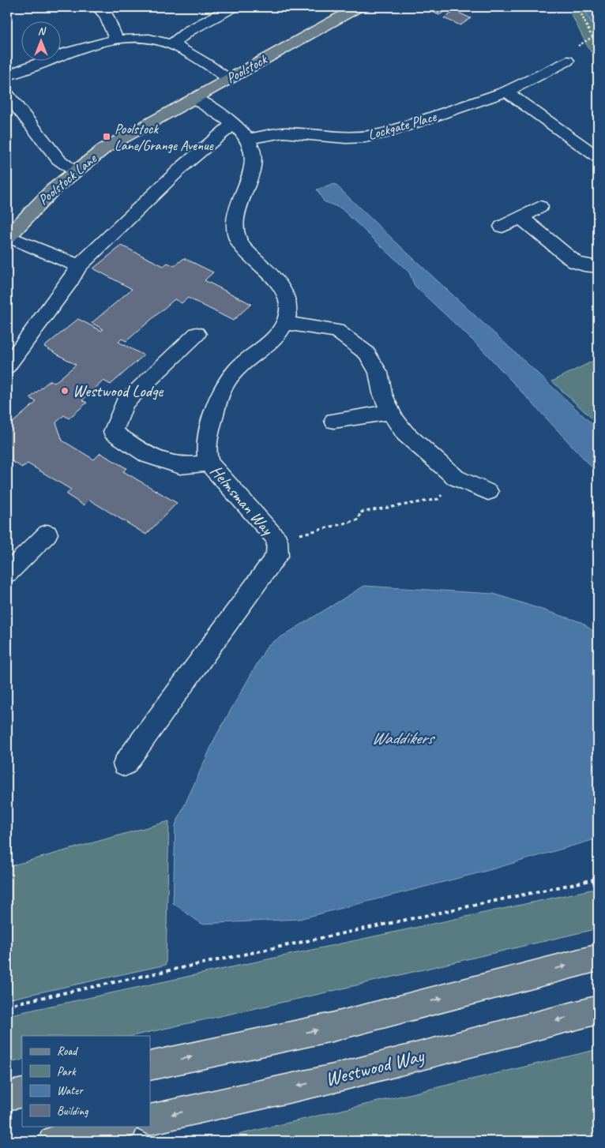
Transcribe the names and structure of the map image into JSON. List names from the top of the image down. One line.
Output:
{"streets":{"main road":["Poolstock","Poolstock Lane","Westwood Way"],"street":["Lockgate Place","Helmsman Way"]},"crossings":[["Poolstock","Poolstock Lane"],["Poolstock","Helmsman Way"],["Lockgate Place","Helmsman Way"]],"water":["Waddikers"],"places":{"transit":["Poolstock Lane/Grange Avenue"],"other":["Westwood Lodge"]},"legend":["Road","Park","Water","Building"],"north":"top"}
